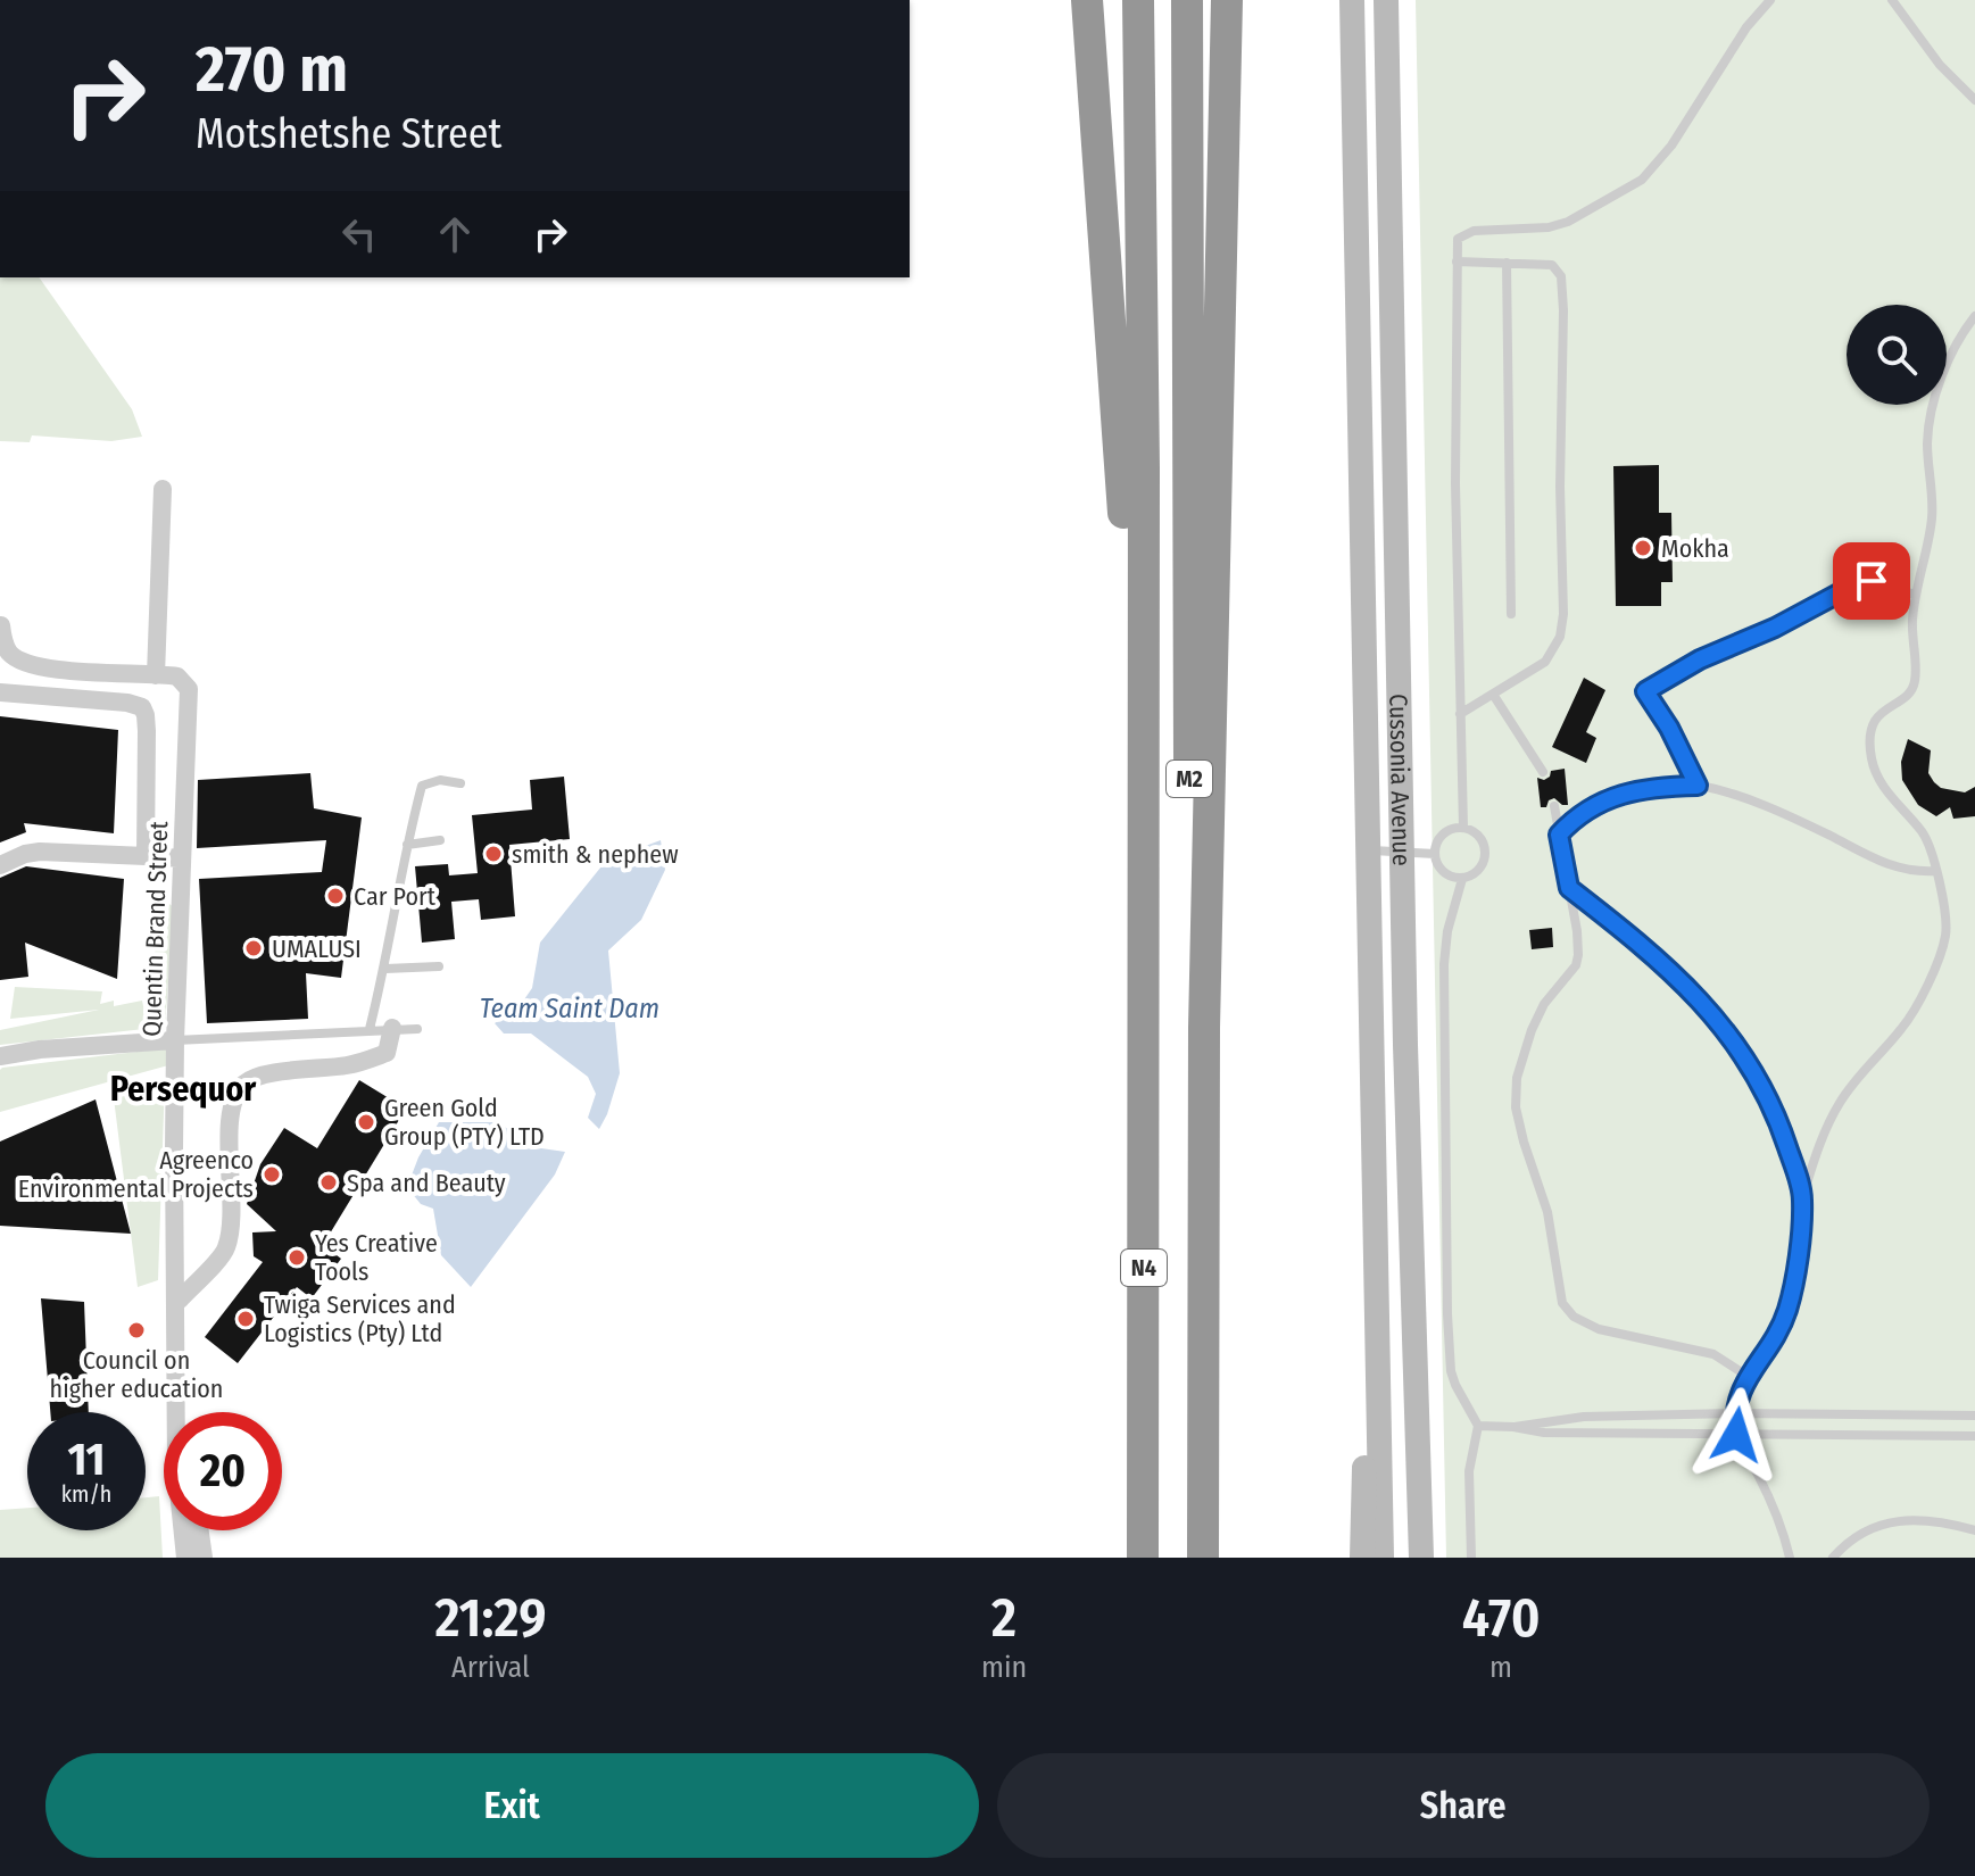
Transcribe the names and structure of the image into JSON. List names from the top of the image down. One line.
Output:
{"streets":{"highway":["M2","N4"],"main road":["Cussonia Avenue"],"street":["Quentin Brand Street"]},"crossings":[["M2","N4"]],"districts":["Persequor"],"water":["Team Saint Dam"],"places":["Mokha","smith & nephew","Car Port","UMALUSI","Green Gold Group (PTY) LTD","Agreenco Environmental Projects","Spa and Beauty","Yes Creative Tools","Twiga Services and Logistics (Pty) Ltd","Council on higher education"],"page":{"turn":["270 m","Motshetshe Street"],"speed":"11 km/h","limit":"20","eta":["21:29","Arrival","2","min","470","m"],"buttons":["Exit","Share"]}}
